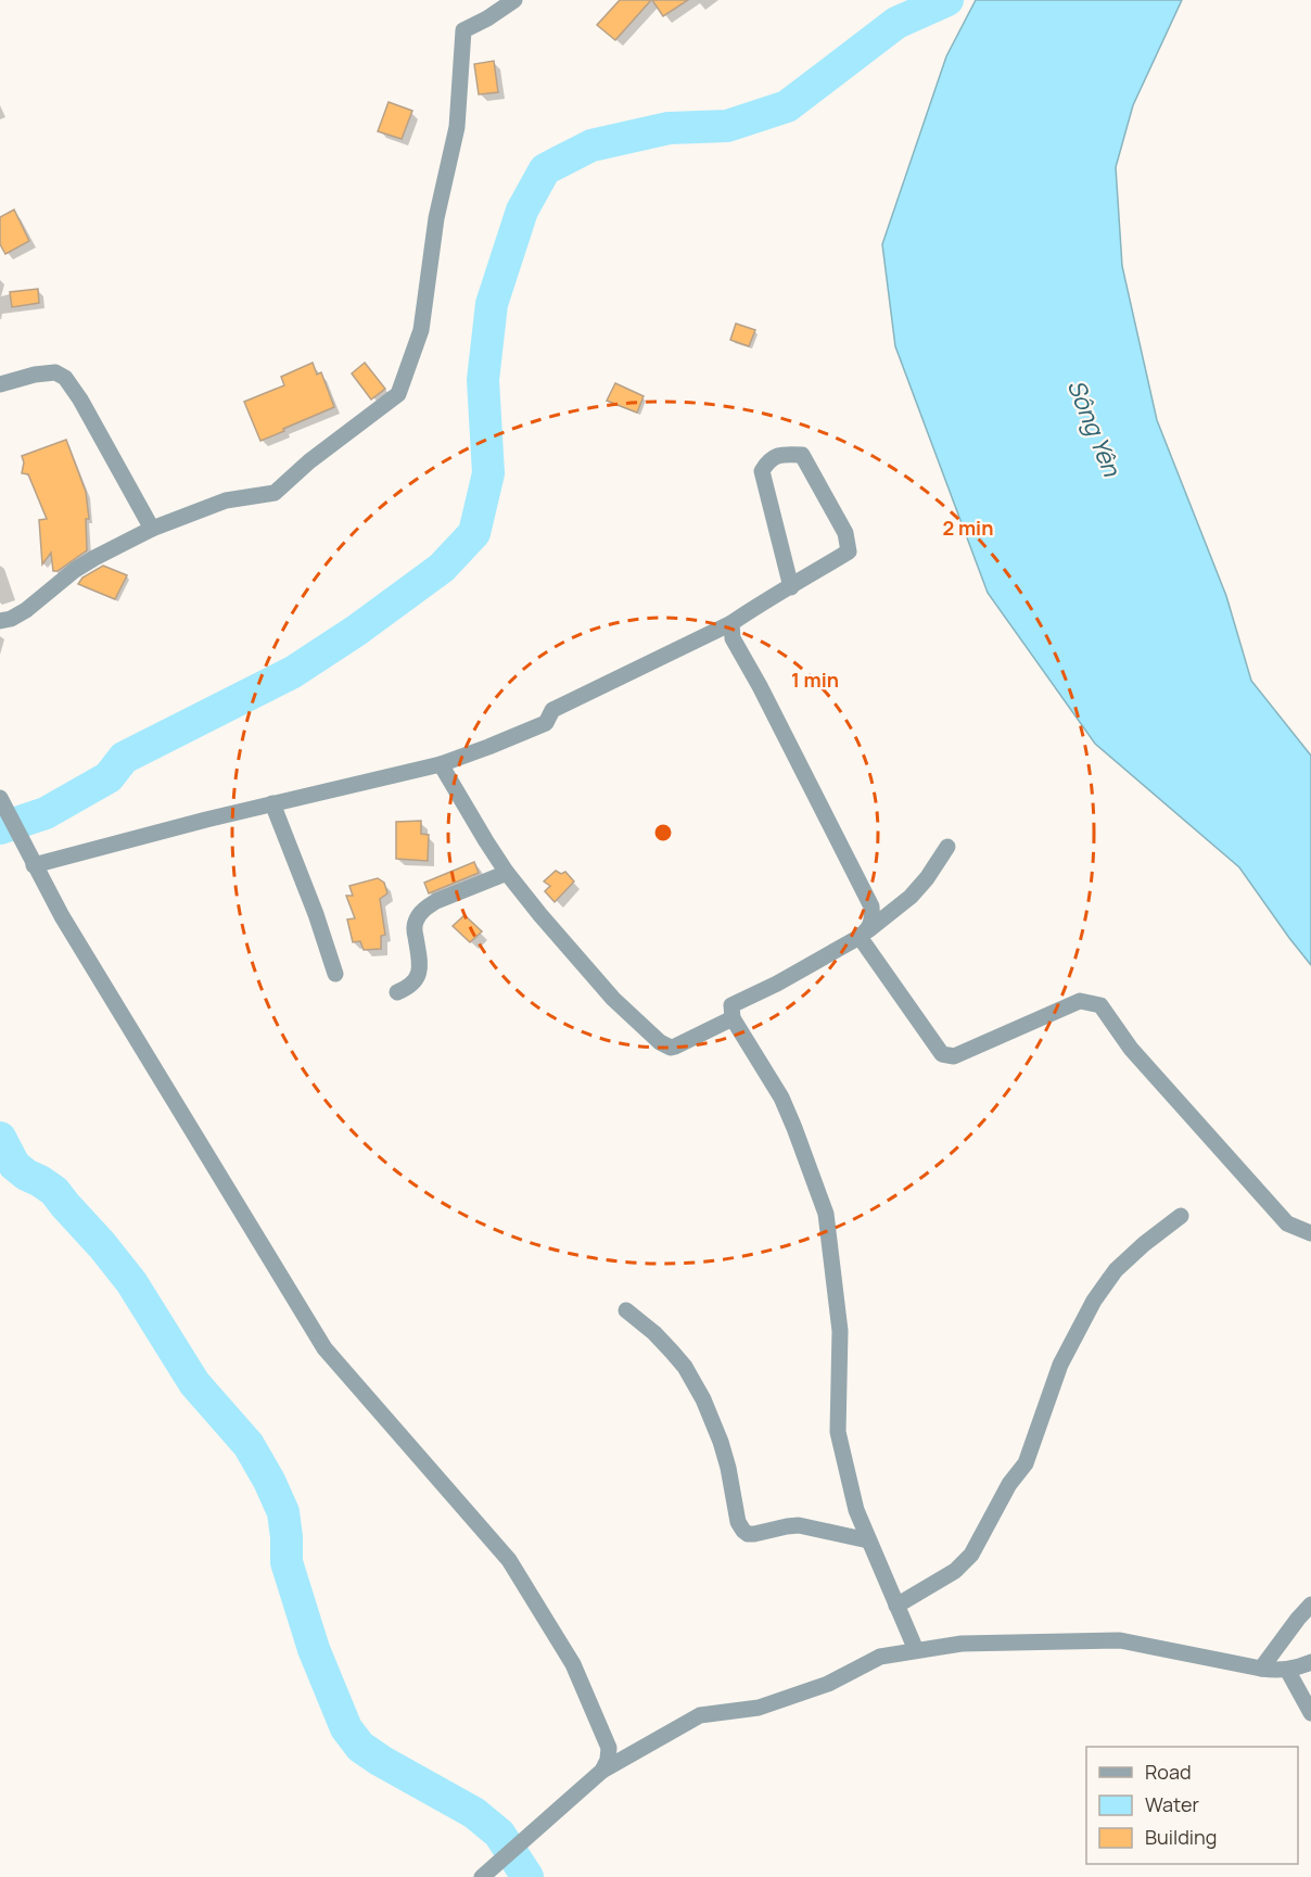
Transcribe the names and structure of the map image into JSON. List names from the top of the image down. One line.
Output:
{"water":["Sông Yên"],"legend":["Road","Water","Building"],"rings":["2 min","1 min"]}
